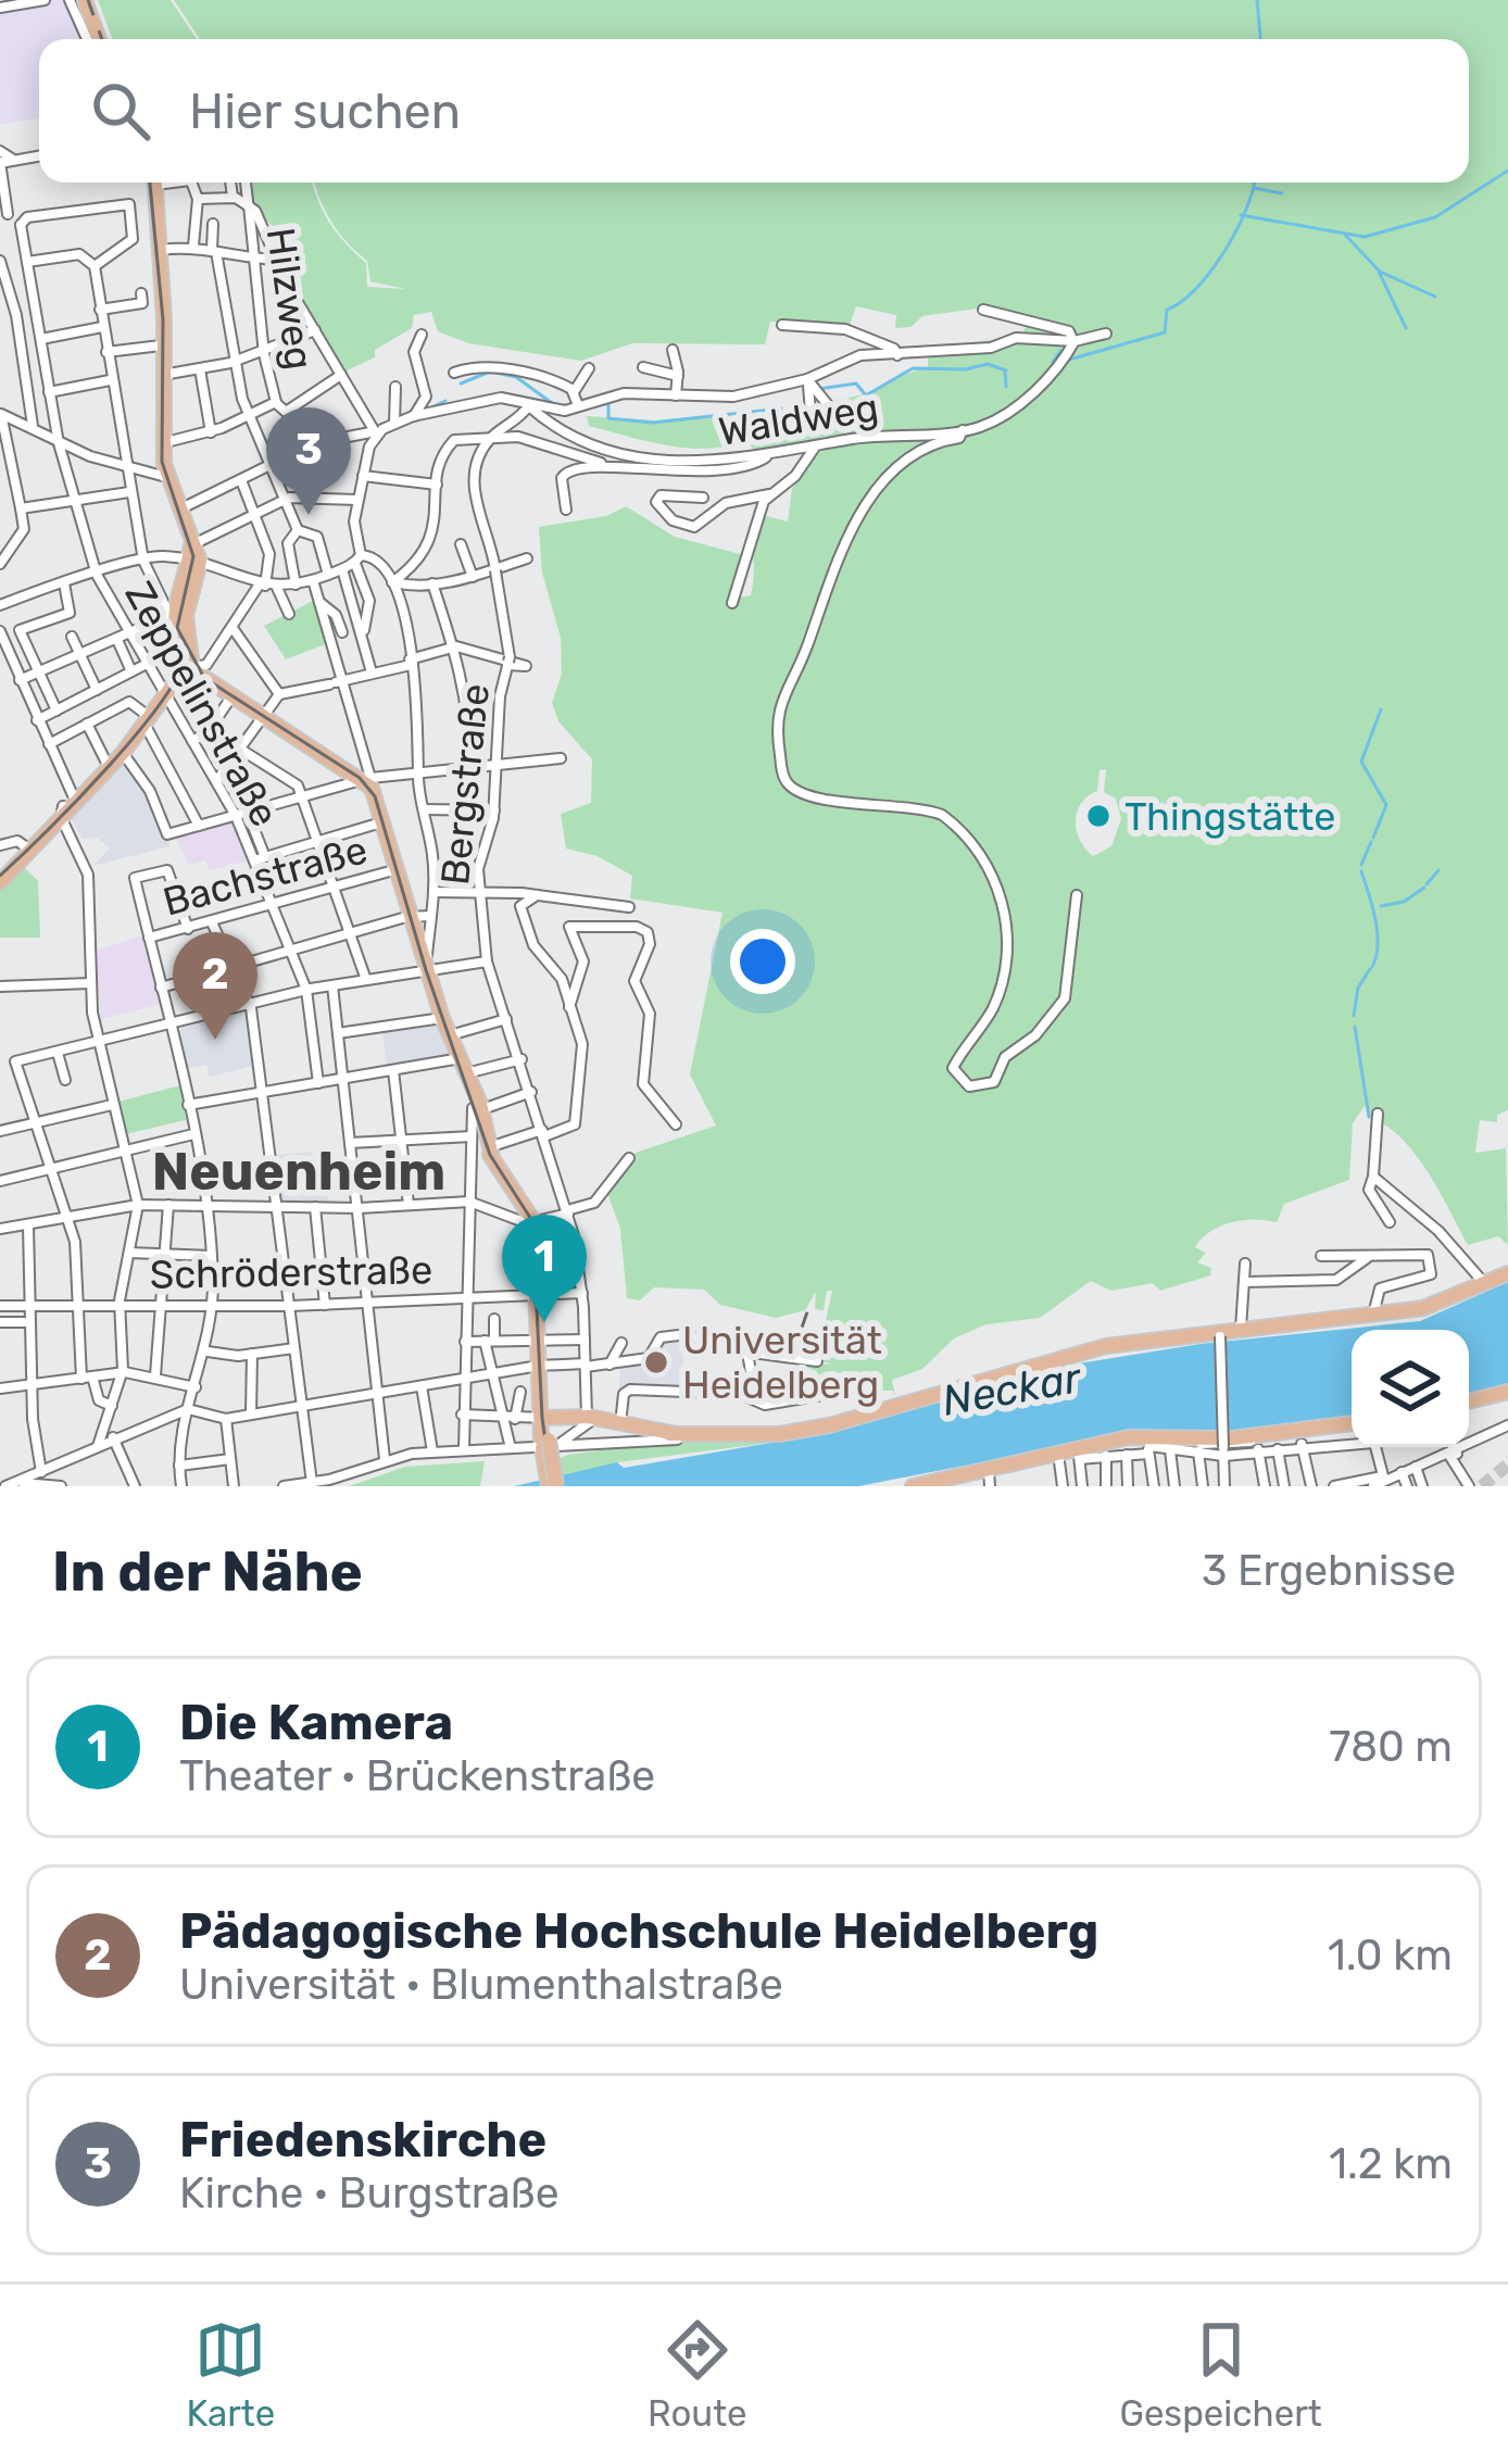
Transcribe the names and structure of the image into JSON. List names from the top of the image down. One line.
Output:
{"streets":{"street":["Hilzweg","Waldweg","Zeppelinstraße","Bergstraße","Bachstraße","Schröderstraße"]},"crossings":[["Zeppelinstraße","Bachstraße"],["Bergstraße","Schröderstraße"]],"districts":["Neuenheim"],"water":["Neckar"],"places":["Thingstätte","Universität Heidelberg"],"page":{"search":"Hier suchen","pins":["3","2","1"],"heading":["In der Nähe","3 Ergebnisse"],"list":[{"mark":"1","name":"Die Kamera","note":"Theater · Brückenstraße","value":"780 m"},{"mark":"2","name":"Pädagogische Hochschule Heidelberg","note":"Universität · Blumenthalstraße","value":"1.0 km"},{"mark":"3","name":"Friedenskirche","note":"Kirche · Burgstraße","value":"1.2 km"}],"nav":["Karte","Route","Gespeichert"]}}
